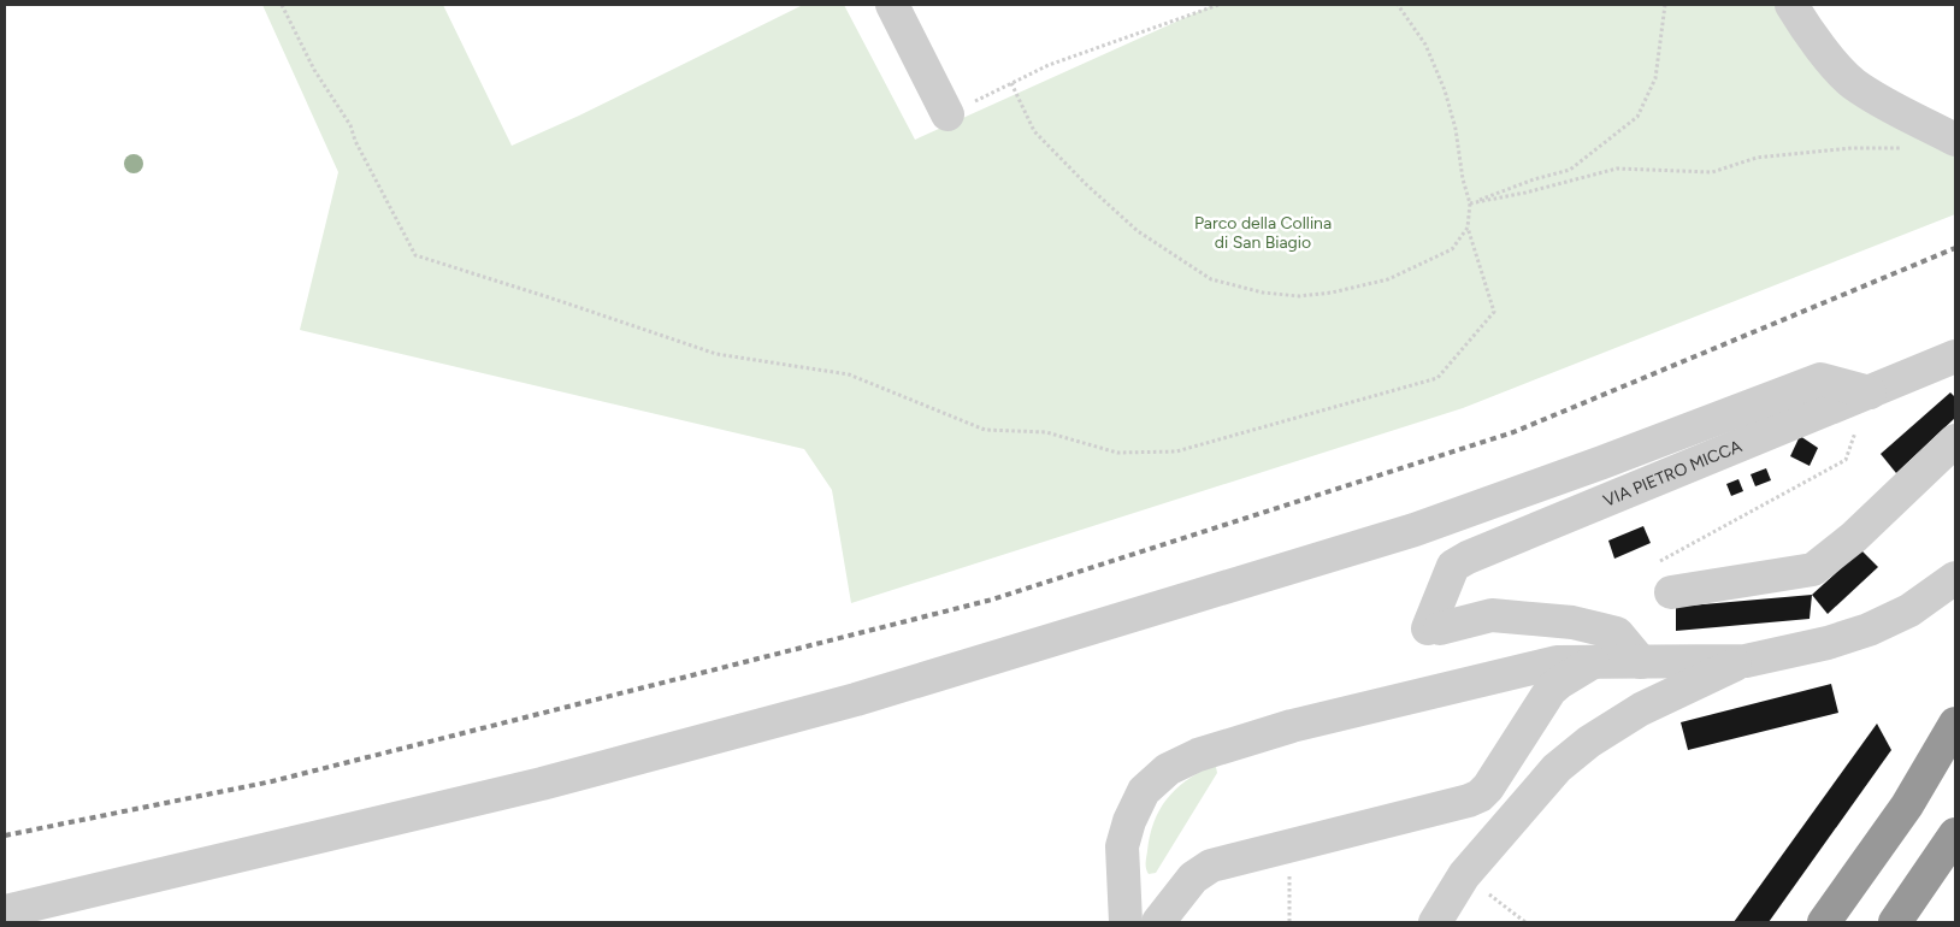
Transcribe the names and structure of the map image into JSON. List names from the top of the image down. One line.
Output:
{"streets":{"street":["VIA PIETRO MICCA"]},"parks":["Parco della Collina di San Biagio"]}
